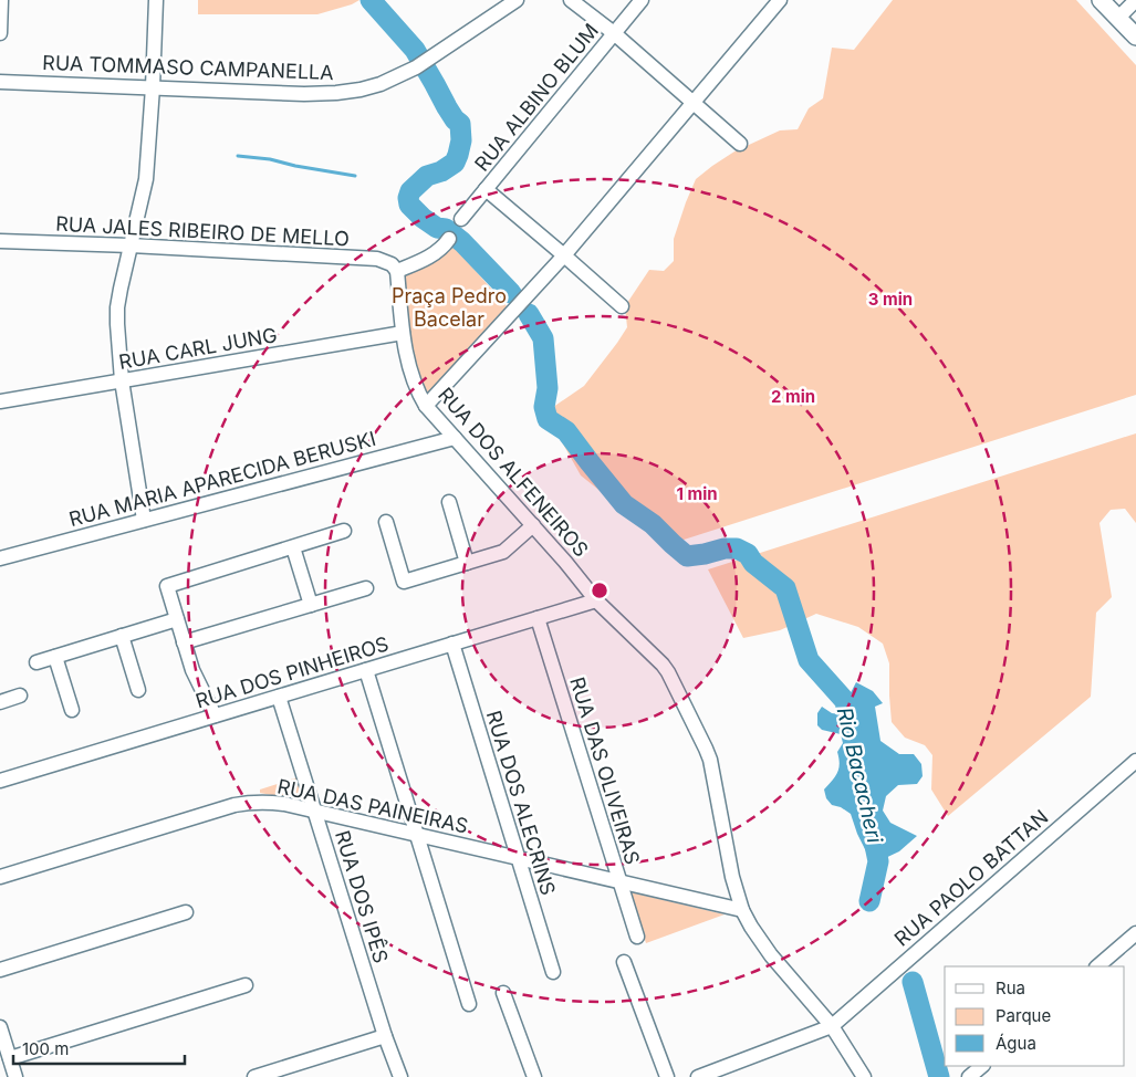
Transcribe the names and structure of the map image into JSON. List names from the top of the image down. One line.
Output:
{"streets":{"street":["RUA TOMMASO CAMPANELLA","RUA ALBINO BLUM","RUA JALES RIBEIRO DE MELLO","RUA CARL JUNG","RUA DOS ALFENEIROS","RUA MARIA APARECIDA BERUSKI","RUA DOS PINHEIROS","RUA DAS OLIVEIRAS","RUA DOS ALECRINS","RUA DAS PAINEIRAS","RUA PAOLO BATTAN","RUA DOS IPÊS"]},"crossings":[["RUA JALES RIBEIRO DE MELLO","RUA DOS ALFENEIROS"],["RUA CARL JUNG","RUA DOS ALFENEIROS"],["RUA DOS ALFENEIROS","RUA MARIA APARECIDA BERUSKI"],["RUA DOS ALFENEIROS","RUA DOS PINHEIROS"],["RUA DOS ALFENEIROS","RUA DAS PAINEIRAS"],["RUA DOS ALFENEIROS","RUA PAOLO BATTAN"],["RUA DOS PINHEIROS","RUA DAS OLIVEIRAS"],["RUA DOS PINHEIROS","RUA DOS ALECRINS"],["RUA DOS PINHEIROS","RUA DOS IPÊS"],["RUA DAS OLIVEIRAS","RUA DAS PAINEIRAS"],["RUA DOS ALECRINS","RUA DAS PAINEIRAS"],["RUA DAS PAINEIRAS","RUA DOS IPÊS"]],"water":["Rio Bacacheri"],"parks":["Praça Pedro Bacelar"],"legend":["Rua","Parque","Água"],"scale_bar":"100 m","rings":["3 min","2 min","1 min"]}
